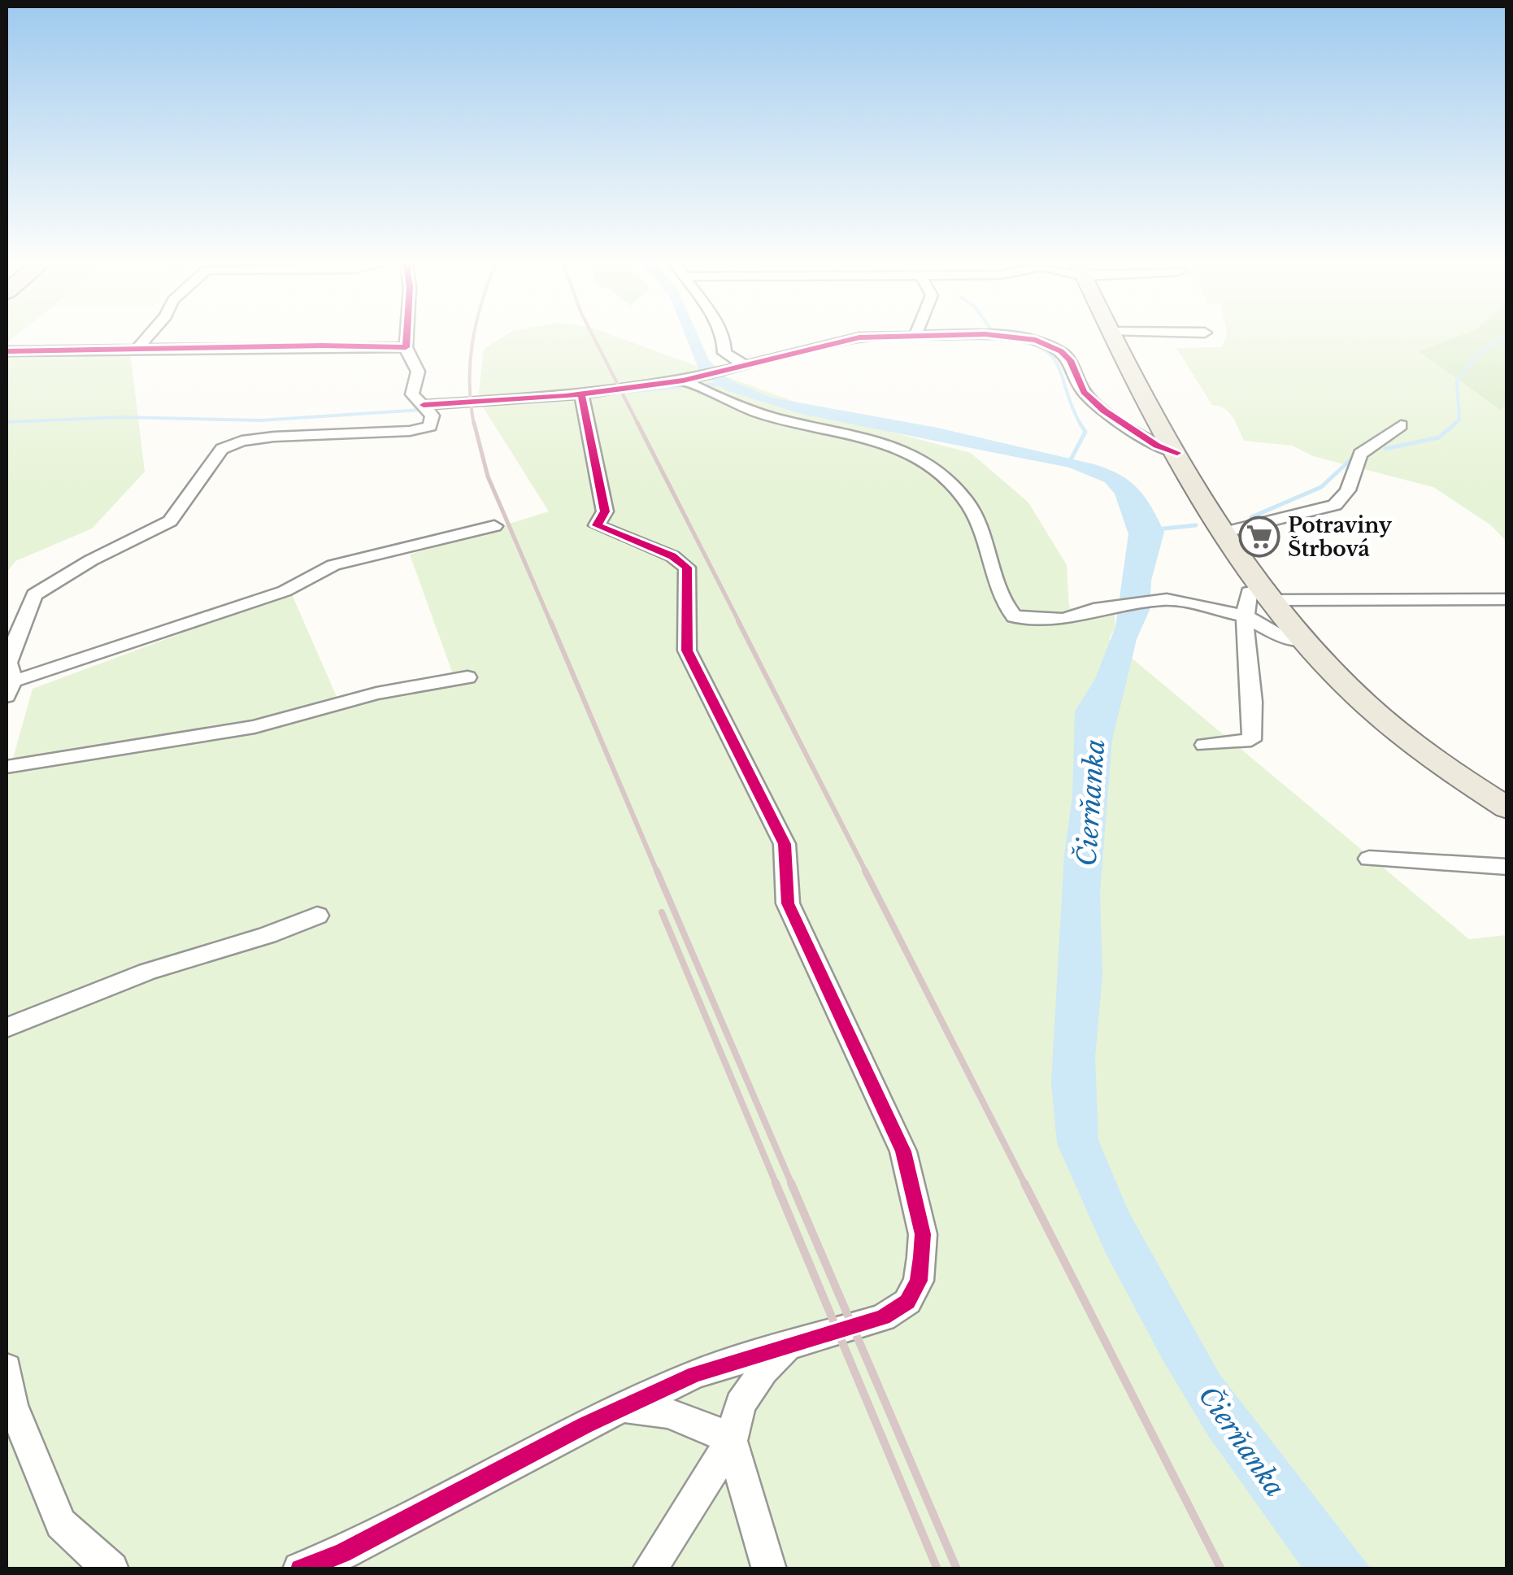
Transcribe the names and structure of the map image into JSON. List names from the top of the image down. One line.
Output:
{"water":["Čierňanka"],"places":{"supermarket":["Potraviny Štrbová"]}}
